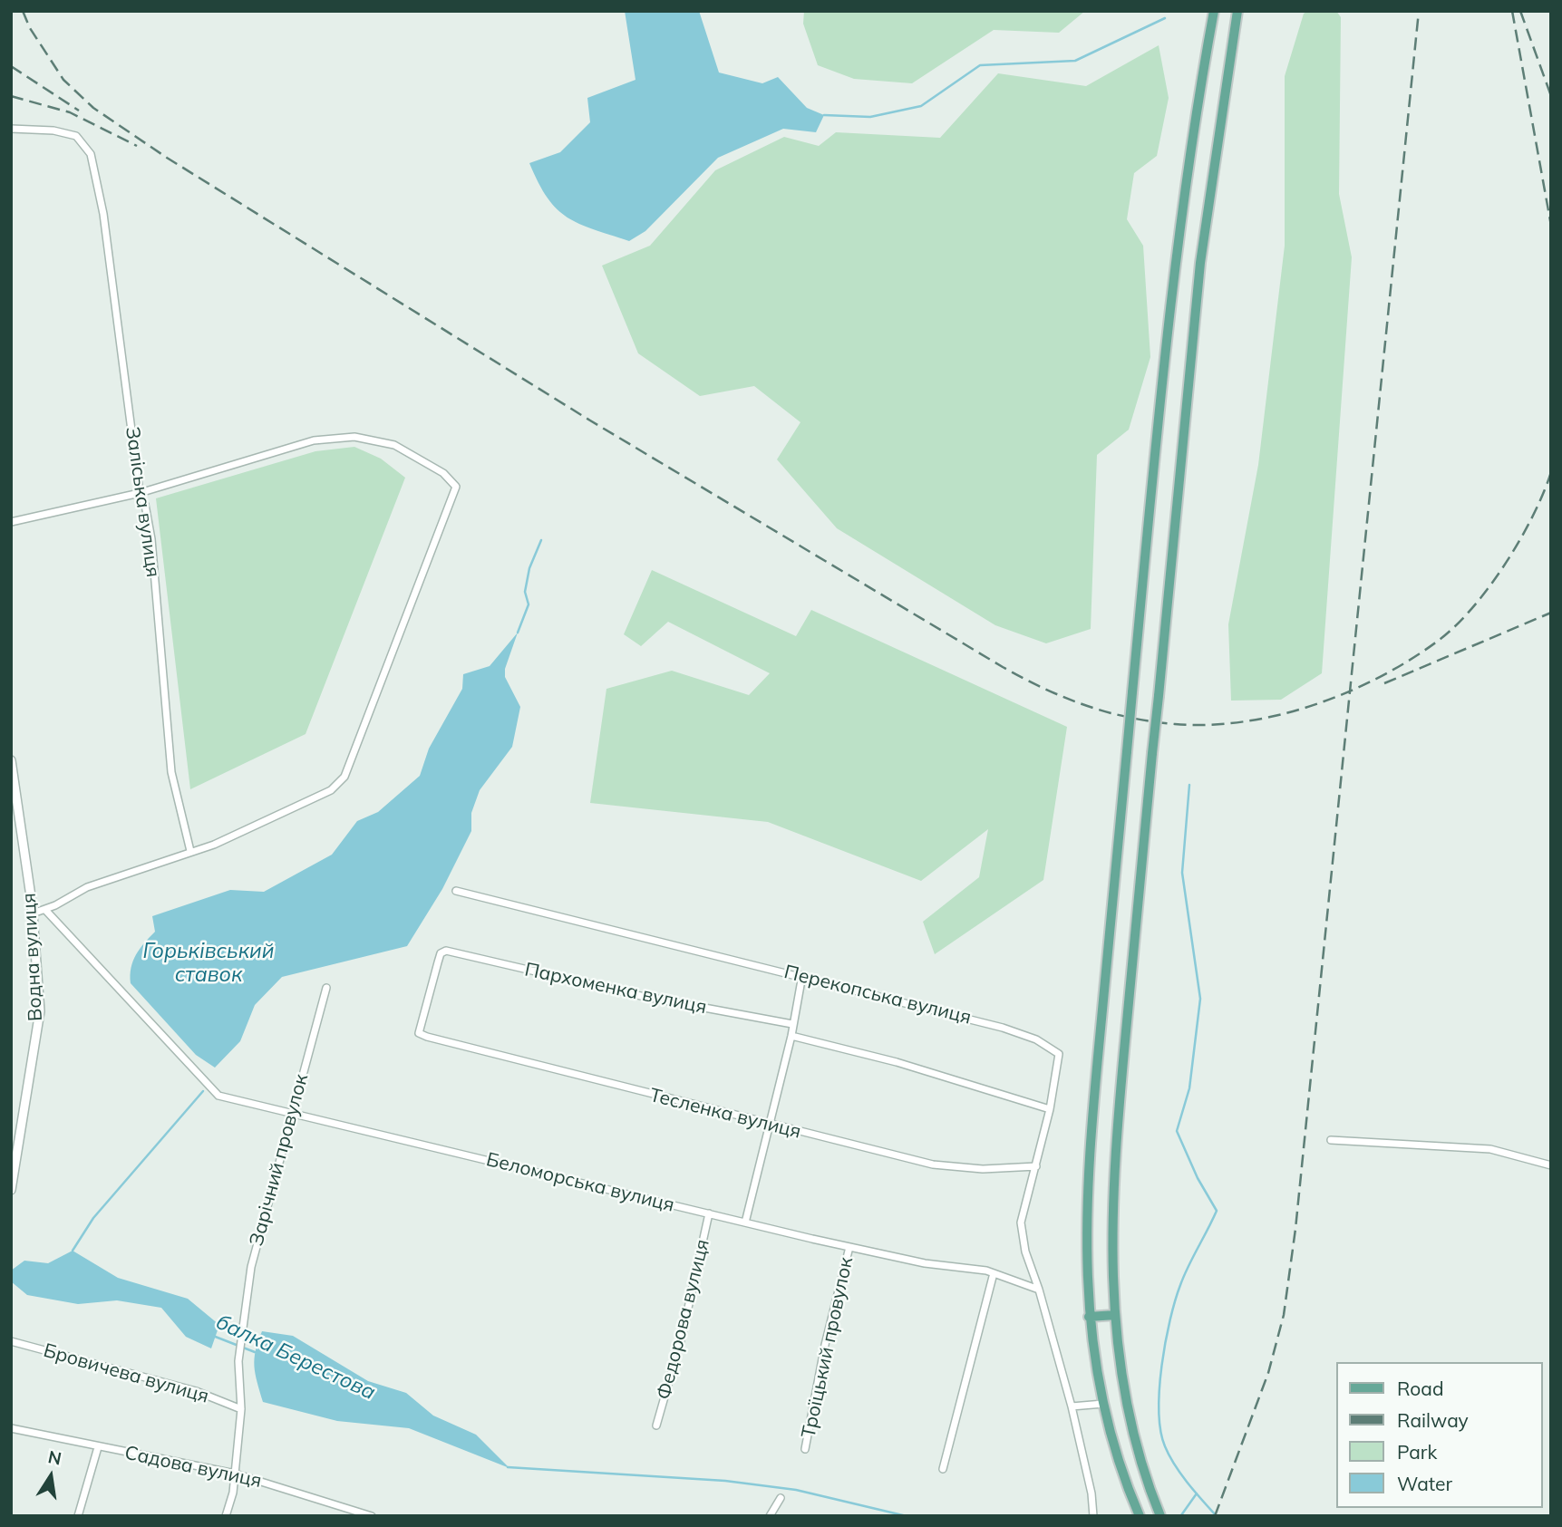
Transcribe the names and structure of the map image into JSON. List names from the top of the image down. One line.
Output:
{"streets":{"street":["Заліська вулиця","Водна вулиця","Пархоменка вулиця","Перекопська вулиця","Тесленка вулиця","Зарічний провулок","Беломорська вулиця","Федорова вулиця","Троїцький провулок","Бровичева вулиця","Садова вулиця"]},"crossings":[["Пархоменка вулиця","Тесленка вулиця"],["Перекопська вулиця","Тесленка вулиця"],["Перекопська вулиця","Беломорська вулиця"],["Зарічний провулок","Беломорська вулиця"],["Зарічний провулок","Бровичева вулиця"],["Зарічний провулок","Садова вулиця"],["Беломорська вулиця","Федорова вулиця"],["Беломорська вулиця","Троїцький провулок"]],"water":["Горьківський ставок","балка Берестова"],"legend":["Road","Railway","Park","Water"],"north":"top"}
